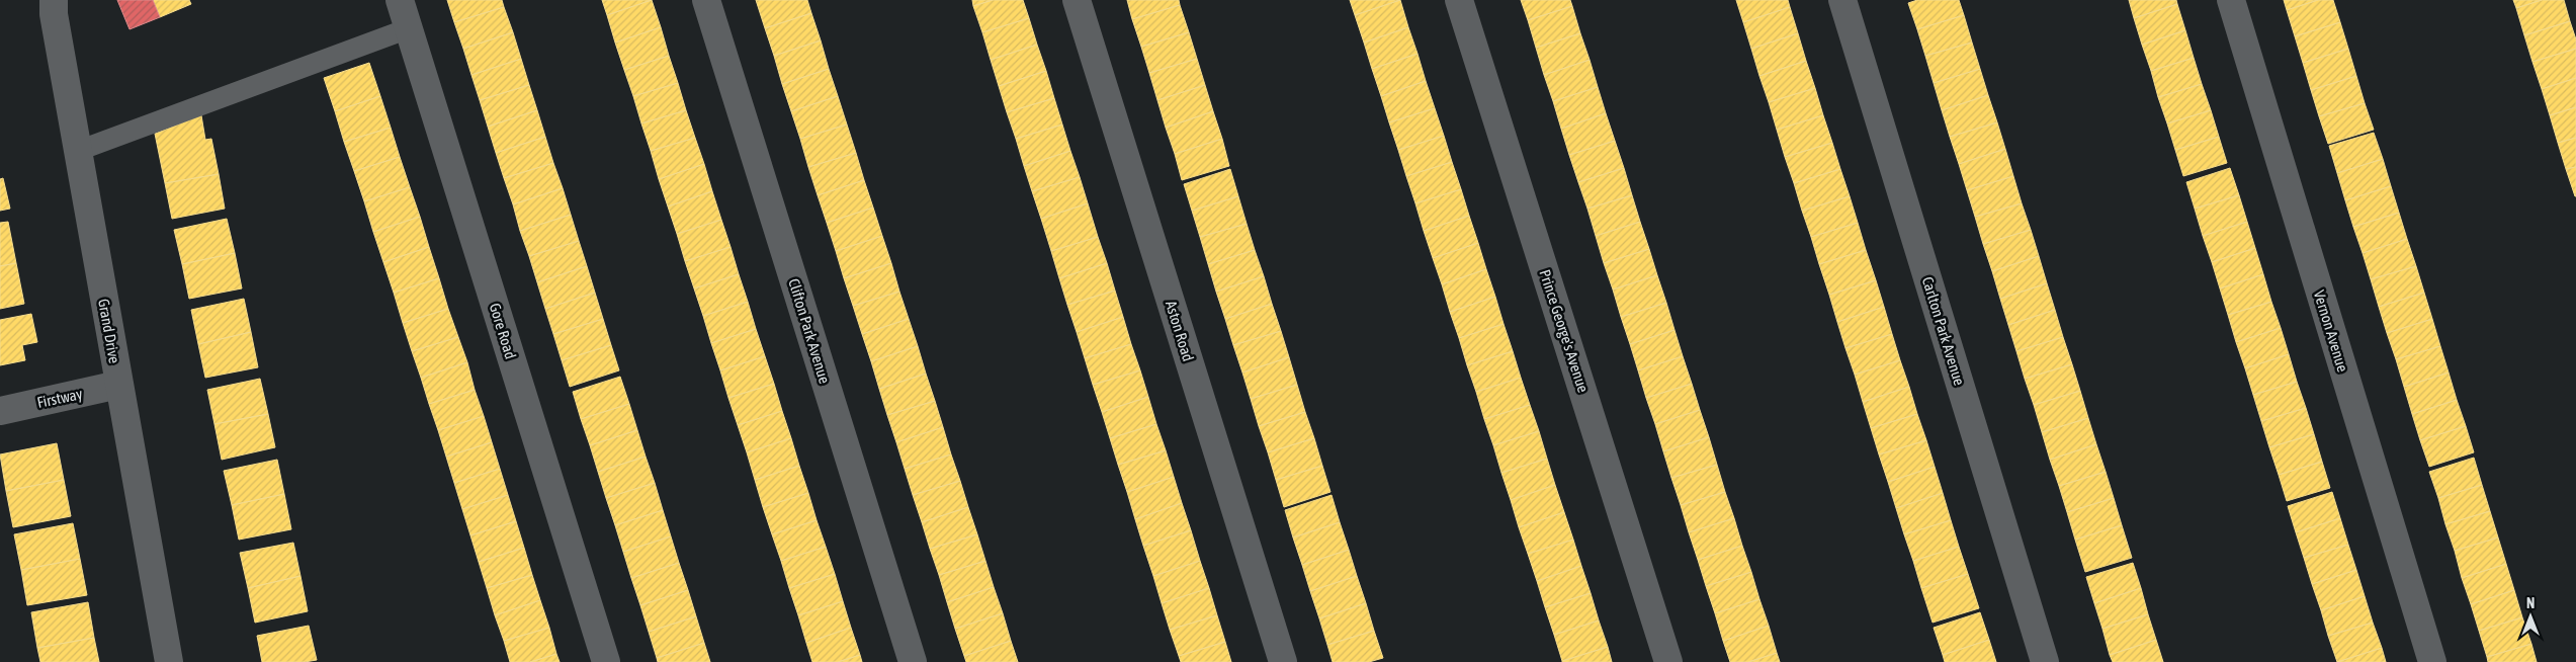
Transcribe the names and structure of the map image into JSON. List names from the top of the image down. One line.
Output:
{"streets":{"street":["Grand Drive","Gore Road","Clifton Park Avenue","Aston Road","Prince George's Avenue","Carlton Park Avenue","Vernon Avenue","Firstway"]},"crossings":[["Grand Drive","Firstway"]],"north":"top"}
